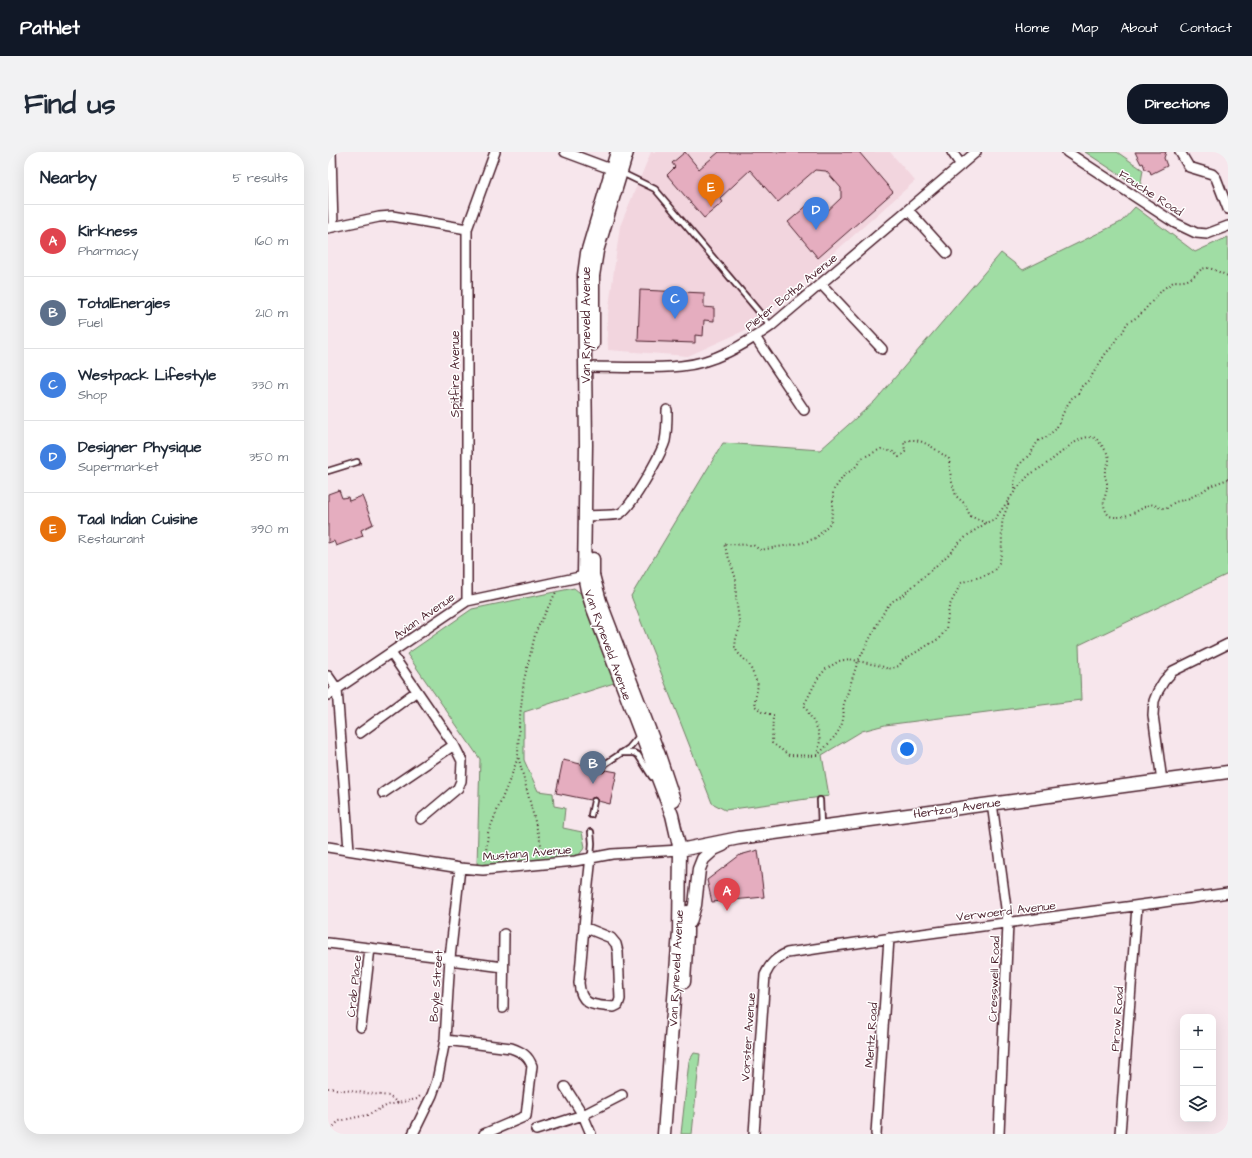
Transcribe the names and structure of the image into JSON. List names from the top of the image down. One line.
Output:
{"streets":{"main road":["Van Ryneveld Avenue","Hertzog Avenue"],"street":["Fouche Road","Pieter Botha Avenue","Spitfire Avenue","Avian Avenue","Mustang Avenue","Verwoerd Avenue","Cresswell Road","Crab Place","Boyle Street","Pirow Road","Mentz Road","Vorster Avenue"]},"crossings":[["Pieter Botha Avenue","Van Ryneveld Avenue"],["Van Ryneveld Avenue","Avian Avenue"],["Van Ryneveld Avenue","Hertzog Avenue"],["Van Ryneveld Avenue","Mustang Avenue"],["Spitfire Avenue","Avian Avenue"],["Hertzog Avenue","Mustang Avenue"],["Hertzog Avenue","Cresswell Road"],["Mustang Avenue","Boyle Street"],["Verwoerd Avenue","Cresswell Road"],["Verwoerd Avenue","Pirow Road"],["Verwoerd Avenue","Mentz Road"],["Verwoerd Avenue","Vorster Avenue"]],"page":{"header":"Pathlet","nav":["Home","Map","About","Contact"],"buttons":"Directions","title":"Find us","heading":["Nearby","5 results"],"pins":["E","D","C","B","A"],"list":[{"mark":"A","name":"Kirkness","note":"Pharmacy","value":"160 m"},{"mark":"B","name":"TotalEnergies","note":"Fuel","value":"210 m"},{"mark":"C","name":"Westpack Lifestyle","note":"Shop","value":"330 m"},{"mark":"D","name":"Designer Physique","note":"Supermarket","value":"350 m"},{"mark":"E","name":"Taal Indian Cuisine","note":"Restaurant","value":"390 m"}],"map_buttons":["+","−"]}}
